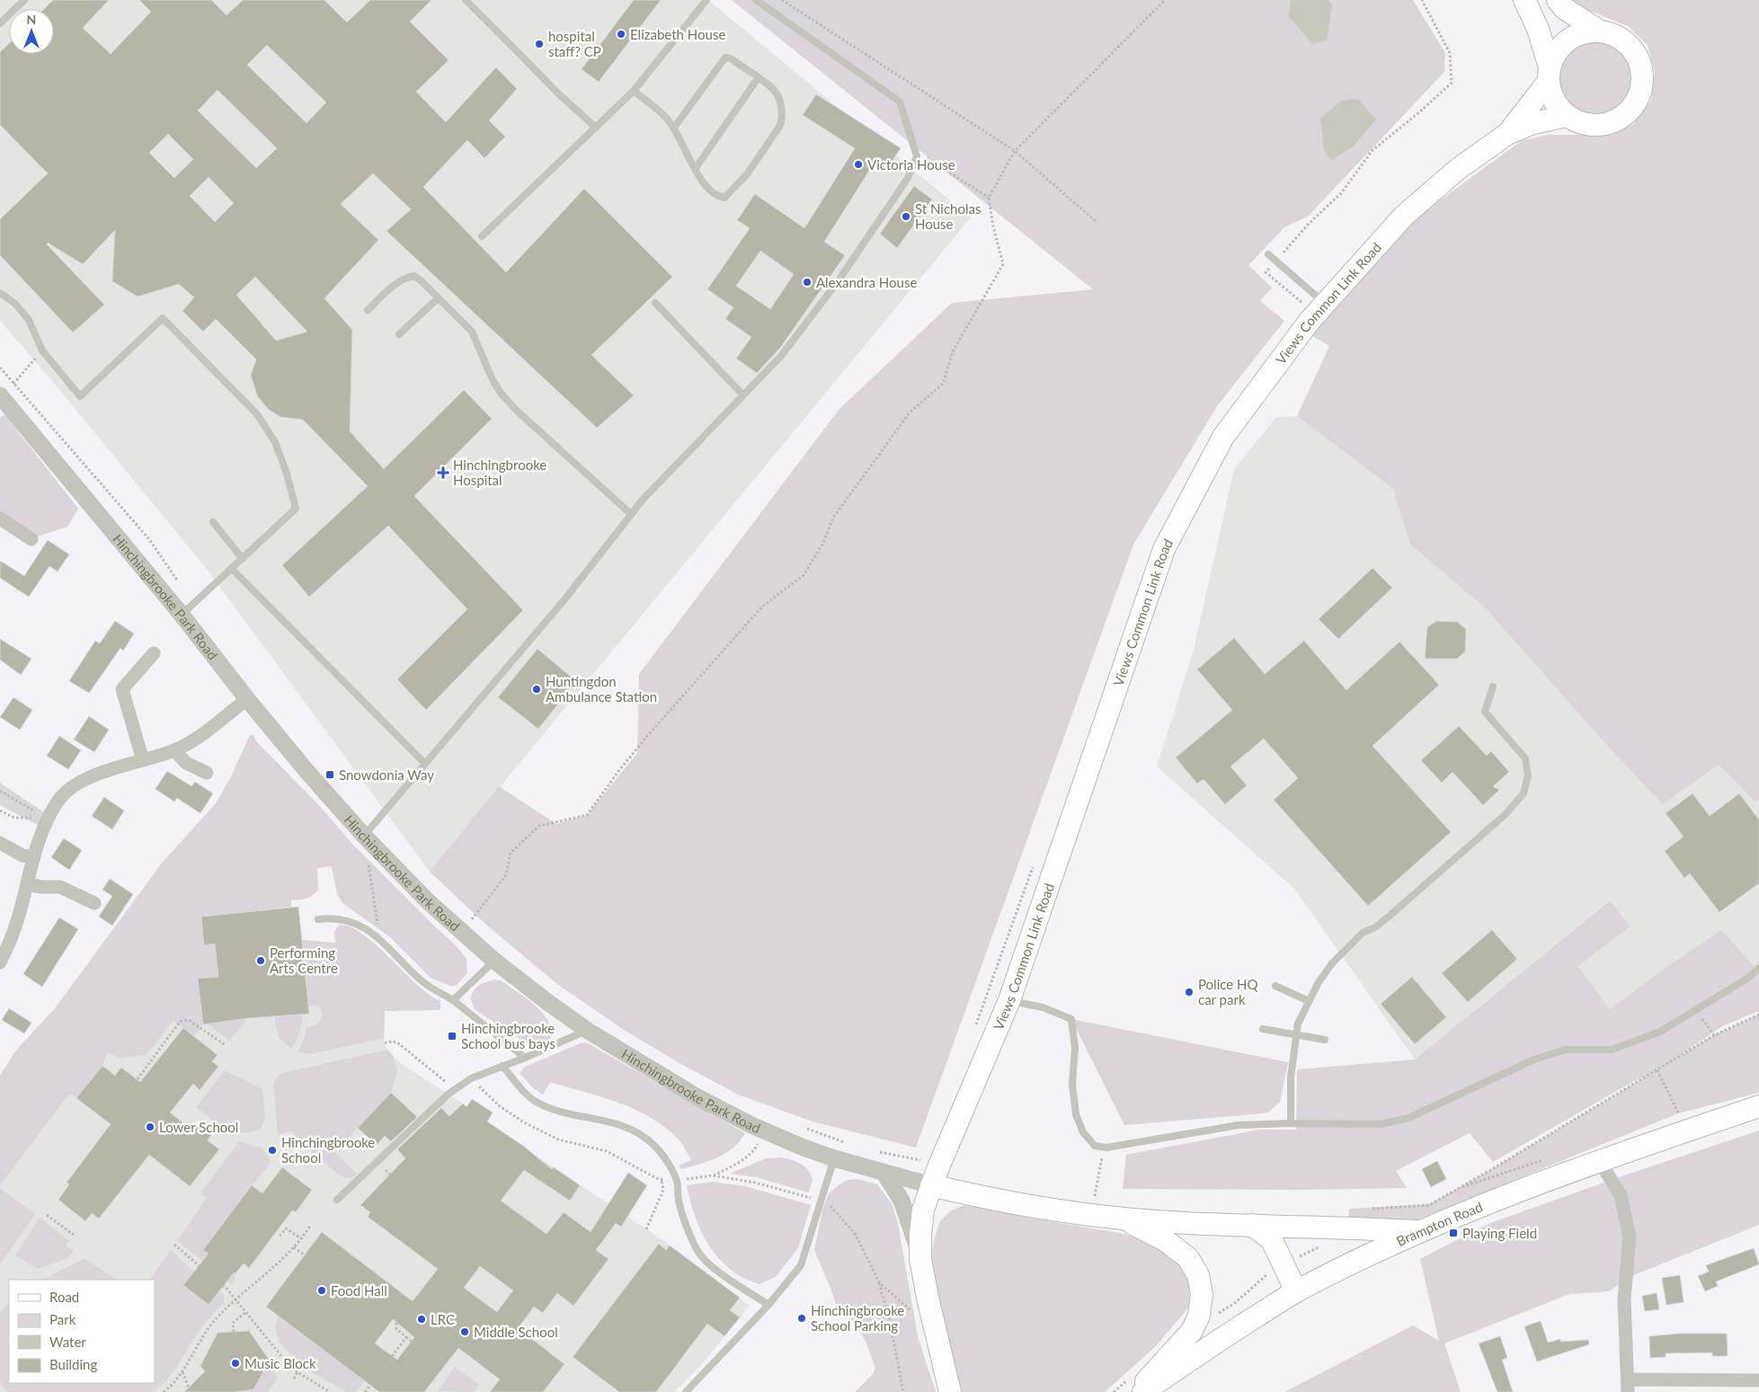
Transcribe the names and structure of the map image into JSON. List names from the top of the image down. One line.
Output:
{"streets":{"main road":["Views Common Link Road","Hinchingbrooke Park Road","Brampton Road"]},"crossings":[["Views Common Link Road","Hinchingbrooke Park Road"],["Hinchingbrooke Park Road","Brampton Road"]],"places":{"other":["Elizabeth House","hospital staff? CP","Victoria House","St Nicholas House","Alexandra House","Huntingdon Ambulance Station","Performing Arts Centre","Police HQ car park","Lower School","Hinchingbrooke School","Food Hall","Hinchingbrooke School Parking","LRC","Middle School","Music Block"],"health":["Hinchingbrooke Hospital"],"transit":["Snowdonia Way","Hinchingbrooke School bus bays","Playing Field"]},"legend":["Road","Park","Water","Building"],"north":"top"}
